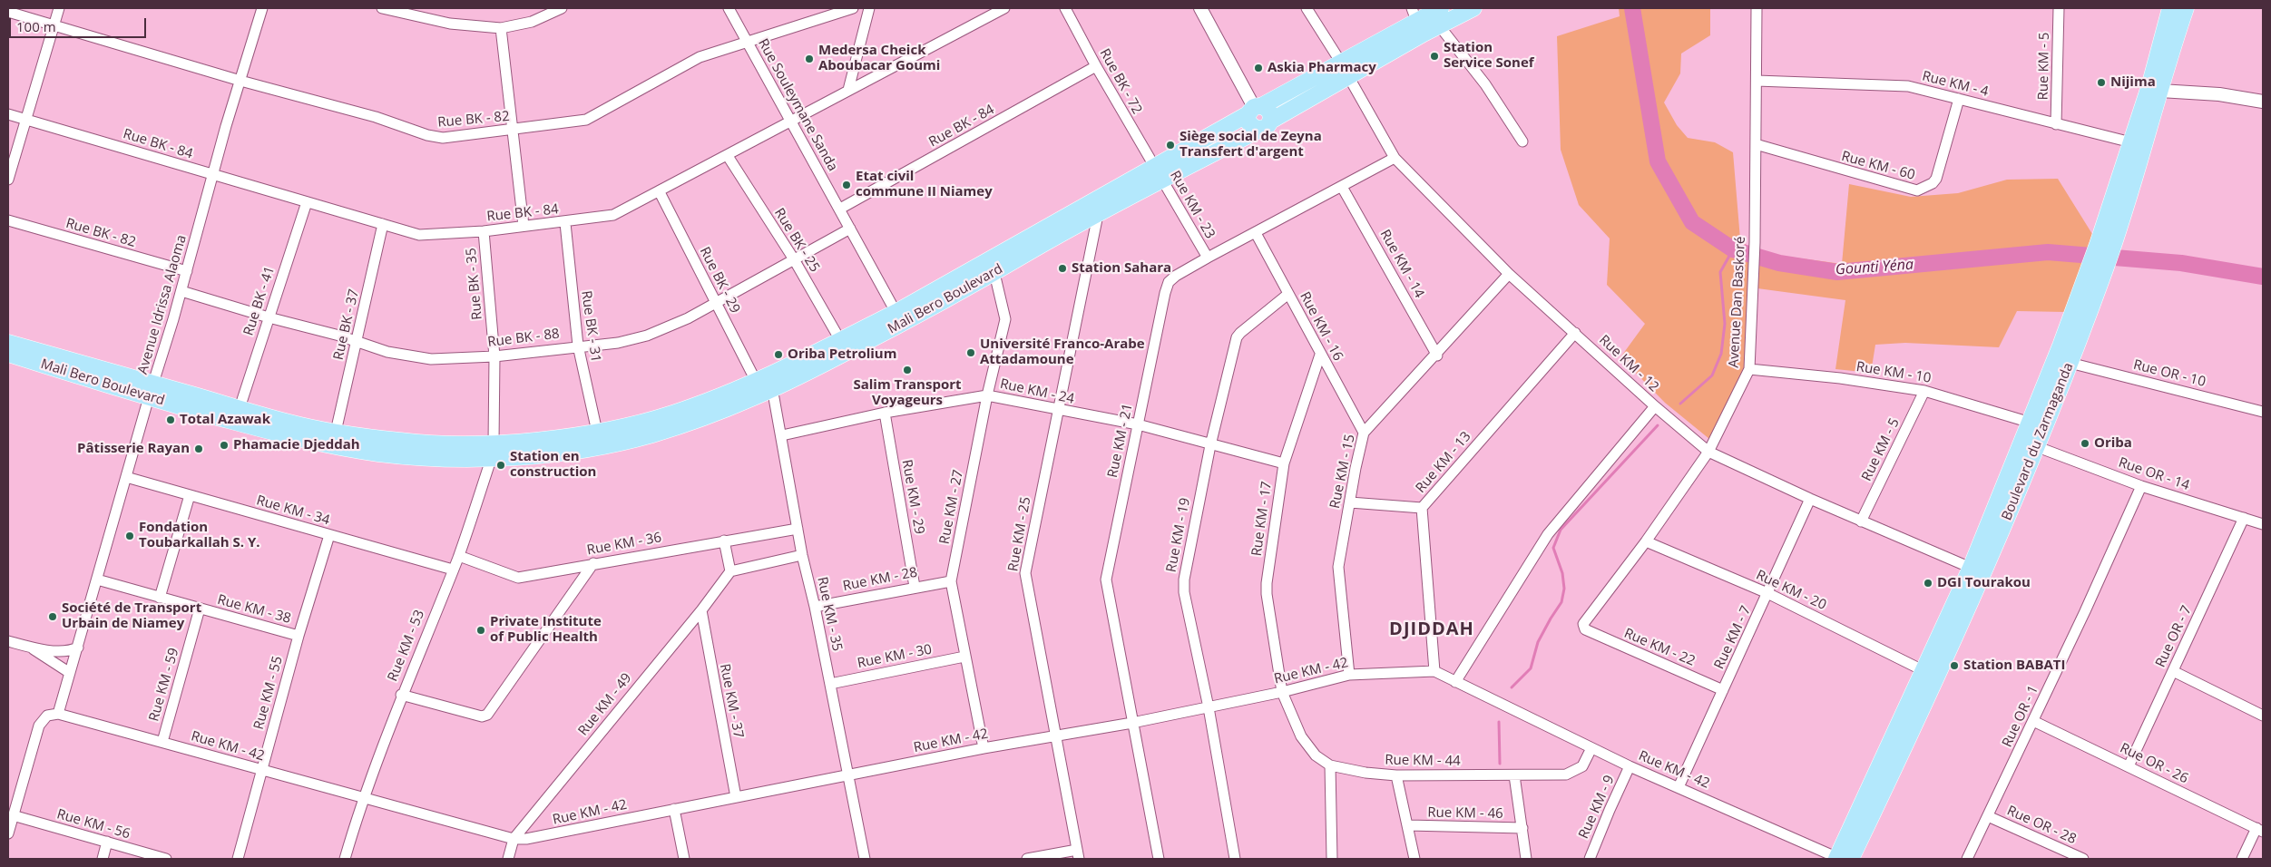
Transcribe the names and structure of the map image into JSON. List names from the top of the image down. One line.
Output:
{"streets":{"main road":["Mali Bero Boulevard","Boulevard du Zarmaganda"],"street":["Rue KM - 5","Rue BK - 72","Rue KM - 4","Rue Souleymane Sanda","Rue BK - 82","Rue BK - 84","Rue KM - 60","Rue KM - 23","Rue BK - 25","Rue KM - 14","Rue BK - 29","Rue BK - 35","Rue BK - 41","Avenue Dan Baskoré","Avenue Idrissa Alaoma","Rue BK - 37","Rue BK - 31","Rue KM - 16","Rue BK - 88","Rue KM - 12","Rue KM - 10","Rue OR - 10","Rue KM - 24","Rue KM - 21","Rue KM - 13","Rue KM - 15","Rue OR - 14","Rue KM - 29","Rue KM - 27","Rue KM - 34","Rue KM - 17","Rue KM - 25","Rue KM - 19","Rue KM - 36","Rue KM - 28","Rue KM - 20","Rue KM - 38","Rue KM - 35","Rue OR - 7","Rue KM - 7","Rue KM - 53","Rue KM - 22","Rue KM - 30","Rue KM - 42","Rue KM - 59","Rue KM - 55","Rue KM - 37","Rue KM - 49","Rue OR - 1","Rue KM - 44","Rue OR - 26","Rue KM - 9","Rue KM - 46","Rue KM - 56","Rue OR - 28"]},"crossings":[["Rue KM - 5","Rue KM - 4"],["Rue KM - 5","Rue KM - 12"],["Rue KM - 5","Rue KM - 10"],["Rue BK - 72","Rue BK - 84"],["Rue BK - 72","Rue KM - 23"],["Rue BK - 72","Mali Bero Boulevard"],["Rue KM - 4","Rue KM - 60"],["Rue KM - 4","Avenue Dan Baskoré"],["Rue KM - 4","Boulevard du Zarmaganda"],["Rue Souleymane Sanda","Rue BK - 82"],["Rue Souleymane Sanda","Rue BK - 84"],["Rue Souleymane Sanda","Mali Bero Boulevard"],["Rue Souleymane Sanda","Rue BK - 88"],["Rue BK - 82","Avenue Idrissa Alaoma"],["Rue BK - 84","Rue BK - 25"],["Rue BK - 84","Rue BK - 29"],["Rue BK - 84","Rue BK - 35"],["Rue BK - 84","Rue BK - 41"],["Rue BK - 84","Avenue Idrissa Alaoma"],["Rue BK - 84","Rue BK - 37"],["Rue BK - 84","Rue BK - 31"],["Rue KM - 60","Avenue Dan Baskoré"],["Rue KM - 23","Mali Bero Boulevard"],["Rue KM - 23","Rue KM - 21"],["Rue BK - 25","Mali Bero Boulevard"],["Rue BK - 25","Rue BK - 88"],["Rue KM - 14","Rue KM - 21"],["Rue KM - 14","Rue KM - 15"],["Rue BK - 29","Mali Bero Boulevard"],["Rue BK - 29","Rue BK - 88"],["Rue BK - 29","Rue KM - 35"],["Rue BK - 35","Mali Bero Boulevard"],["Rue BK - 35","Rue BK - 88"],["Rue BK - 35","Rue KM - 53"],["Mali Bero Boulevard","Rue BK - 41"],["Mali Bero Boulevard","Avenue Idrissa Alaoma"],["Mali Bero Boulevard","Rue BK - 37"],["Mali Bero Boulevard","Rue BK - 31"],["Mali Bero Boulevard","Rue KM - 12"],["Mali Bero Boulevard","Rue KM - 27"],["Mali Bero Boulevard","Rue KM - 25"],["Mali Bero Boulevard","Rue KM - 35"],["Mali Bero Boulevard","Rue KM - 53"],["Rue BK - 41","Rue BK - 88"],["Avenue Dan Baskoré","Rue KM - 12"],["Avenue Dan Baskoré","Rue KM - 10"],["Avenue Dan Baskoré","Rue KM - 20"],["Avenue Dan Baskoré","Rue KM - 22"],["Avenue Idrissa Alaoma","Rue BK - 88"],["Avenue Idrissa Alaoma","Rue KM - 34"],["Avenue Idrissa Alaoma","Rue KM - 38"],["Avenue Idrissa Alaoma","Rue KM - 42"],["Rue BK - 37","Rue BK - 88"],["Rue BK - 31","Rue BK - 88"],["Rue KM - 16","Rue KM - 21"],["Rue KM - 16","Rue KM - 15"],["Rue KM - 16","Rue KM - 17"],["Rue KM - 16","Rue KM - 19"],["Rue KM - 12","Rue KM - 21"],["Rue KM - 12","Boulevard du Zarmaganda"],["Rue KM - 12","Rue KM - 13"],["Rue KM - 12","Rue KM - 15"],["Rue KM - 12","Rue KM - 7"],["Rue KM - 10","Boulevard du Zarmaganda"],["Rue OR - 10","Boulevard du Zarmaganda"],["Rue KM - 24","Rue KM - 21"],["Rue KM - 24","Rue KM - 29"],["Rue KM - 24","Rue KM - 27"],["Rue KM - 24","Rue KM - 17"],["Rue KM - 24","Rue KM - 25"],["Rue KM - 24","Rue KM - 19"],["Rue KM - 24","Rue KM - 35"],["Rue KM - 21","Rue KM - 42"],["Boulevard du Zarmaganda","Rue OR - 14"],["Boulevard du Zarmaganda","Rue KM - 20"],["Boulevard du Zarmaganda","Rue KM - 42"],["Rue KM - 13","Rue KM - 42"],["Rue KM - 15","Rue KM - 42"],["Rue OR - 14","Rue OR - 7"],["Rue OR - 14","Rue OR - 1"],["Rue KM - 29","Rue KM - 28"],["Rue KM - 27","Rue KM - 28"],["Rue KM - 27","Rue KM - 30"],["Rue KM - 27","Rue KM - 42"],["Rue KM - 34","Rue KM - 53"],["Rue KM - 34","Rue KM - 55"],["Rue KM - 17","Rue KM - 42"],["Rue KM - 17","Rue KM - 44"],["Rue KM - 25","Rue KM - 42"],["Rue KM - 19","Rue KM - 42"],["Rue KM - 36","Rue KM - 35"],["Rue KM - 36","Rue KM - 53"],["Rue KM - 28","Rue KM - 35"],["Rue KM - 20","Rue KM - 7"],["Rue KM - 38","Rue KM - 59"],["Rue KM - 38","Rue KM - 55"],["Rue KM - 35","Rue KM - 30"],["Rue KM - 35","Rue KM - 42"],["Rue OR - 7","Rue OR - 26"],["Rue KM - 7","Rue KM - 22"],["Rue KM - 7","Rue KM - 42"],["Rue KM - 53","Rue KM - 42"],["Rue KM - 42","Rue KM - 59"],["Rue KM - 42","Rue KM - 55"],["Rue KM - 42","Rue KM - 37"],["Rue KM - 42","Rue KM - 49"],["Rue KM - 42","Rue KM - 44"],["Rue KM - 42","Rue KM - 9"],["Rue KM - 37","Rue KM - 49"],["Rue OR - 1","Rue OR - 26"],["Rue OR - 1","Rue OR - 28"]],"districts":["DJIDDAH"],"water":["Gounti Yéna"],"places":["Station Service Sonef","Medersa Cheick Aboubacar Goumi","Askia Pharmacy","Nijima","Siège social de Zeyna Transfert d'argent","Etat civil commune II Niamey","Station Sahara","Université Franco-Arabe Attadamoune","Oriba Petrolium","Salim Transport Voyageurs","Total Azawak","Oriba","Phamacie Djeddah","Pâtisserie Rayan","Station en construction","Fondation Toubarkallah S. Y.","DGI Tourakou","Société de Transport Urbain de Niamey","Private Institute of Public Health","Station BABATI"],"scale_bar":"100 m"}
